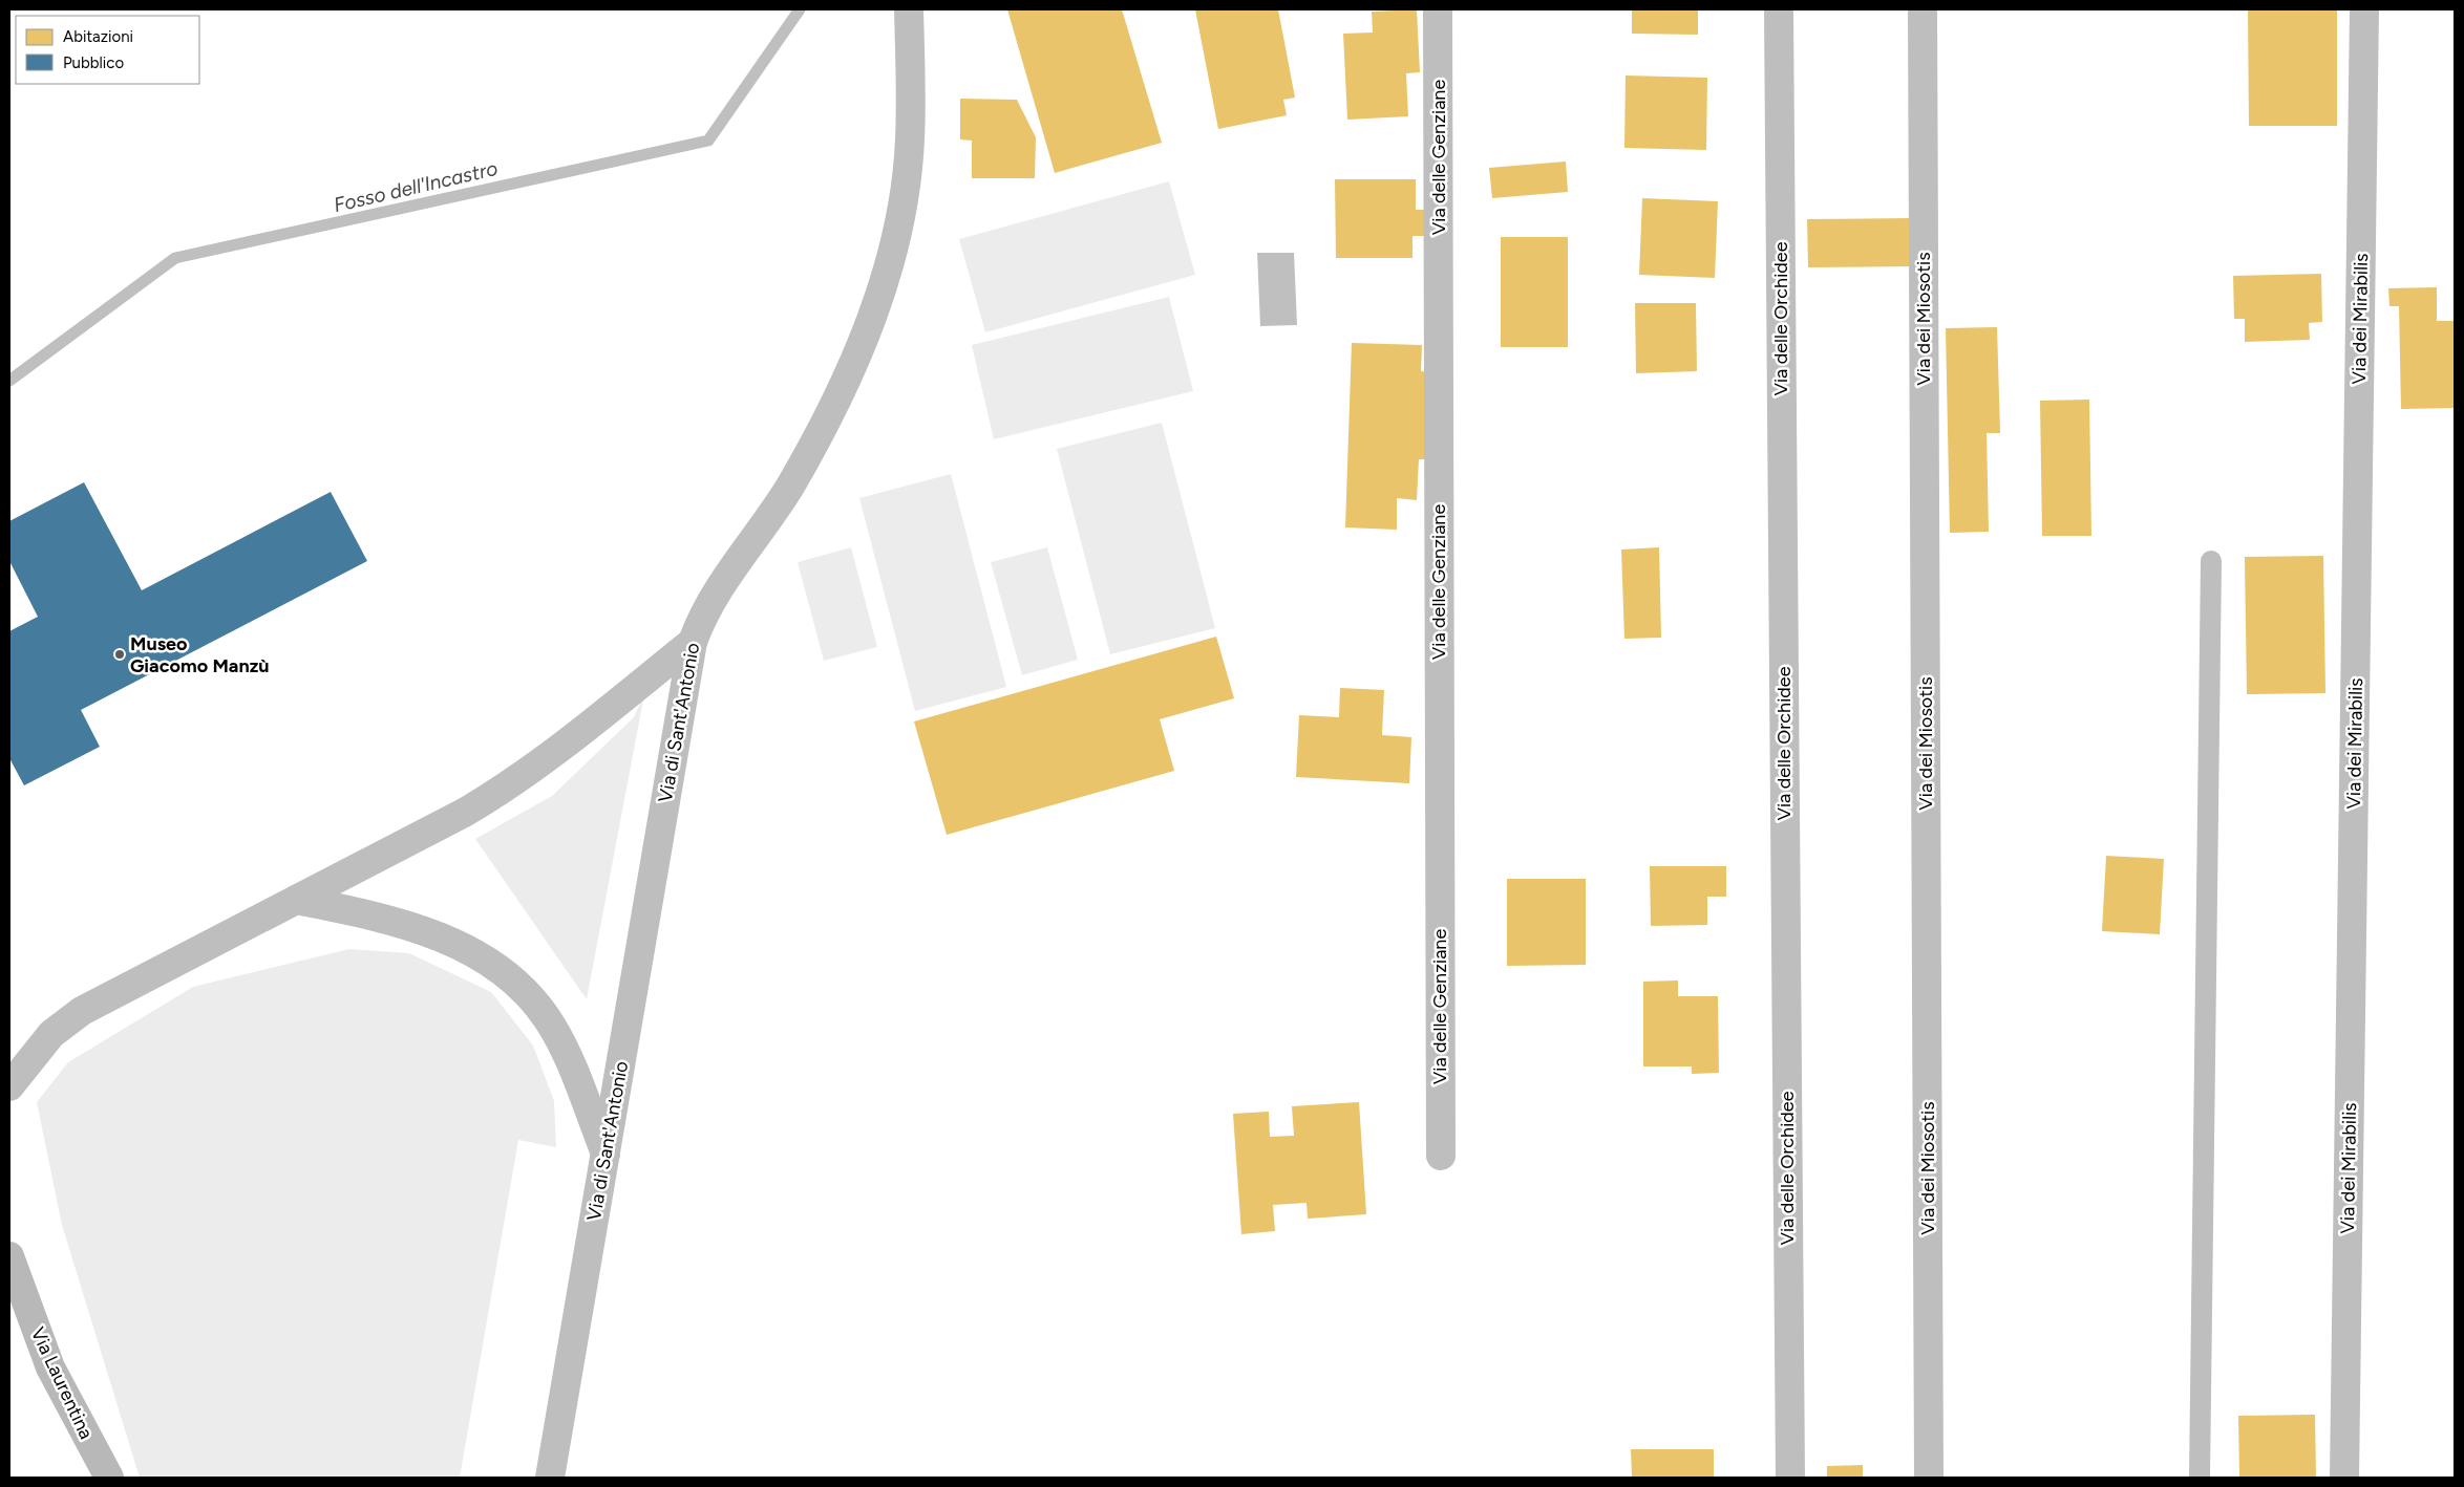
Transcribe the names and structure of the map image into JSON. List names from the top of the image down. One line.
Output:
{"streets":{"main road":["Via Laurentina"],"street":["Via delle Genziane","Via delle Orchidee","Via dei Miosotis","Via dei Mirabilis","Via di Sant'Antonio"]},"water":["Fosso dell'Incastro"],"places":["Museo Giacomo Manzù"],"legend":["Abitazioni","Pubblico"]}
